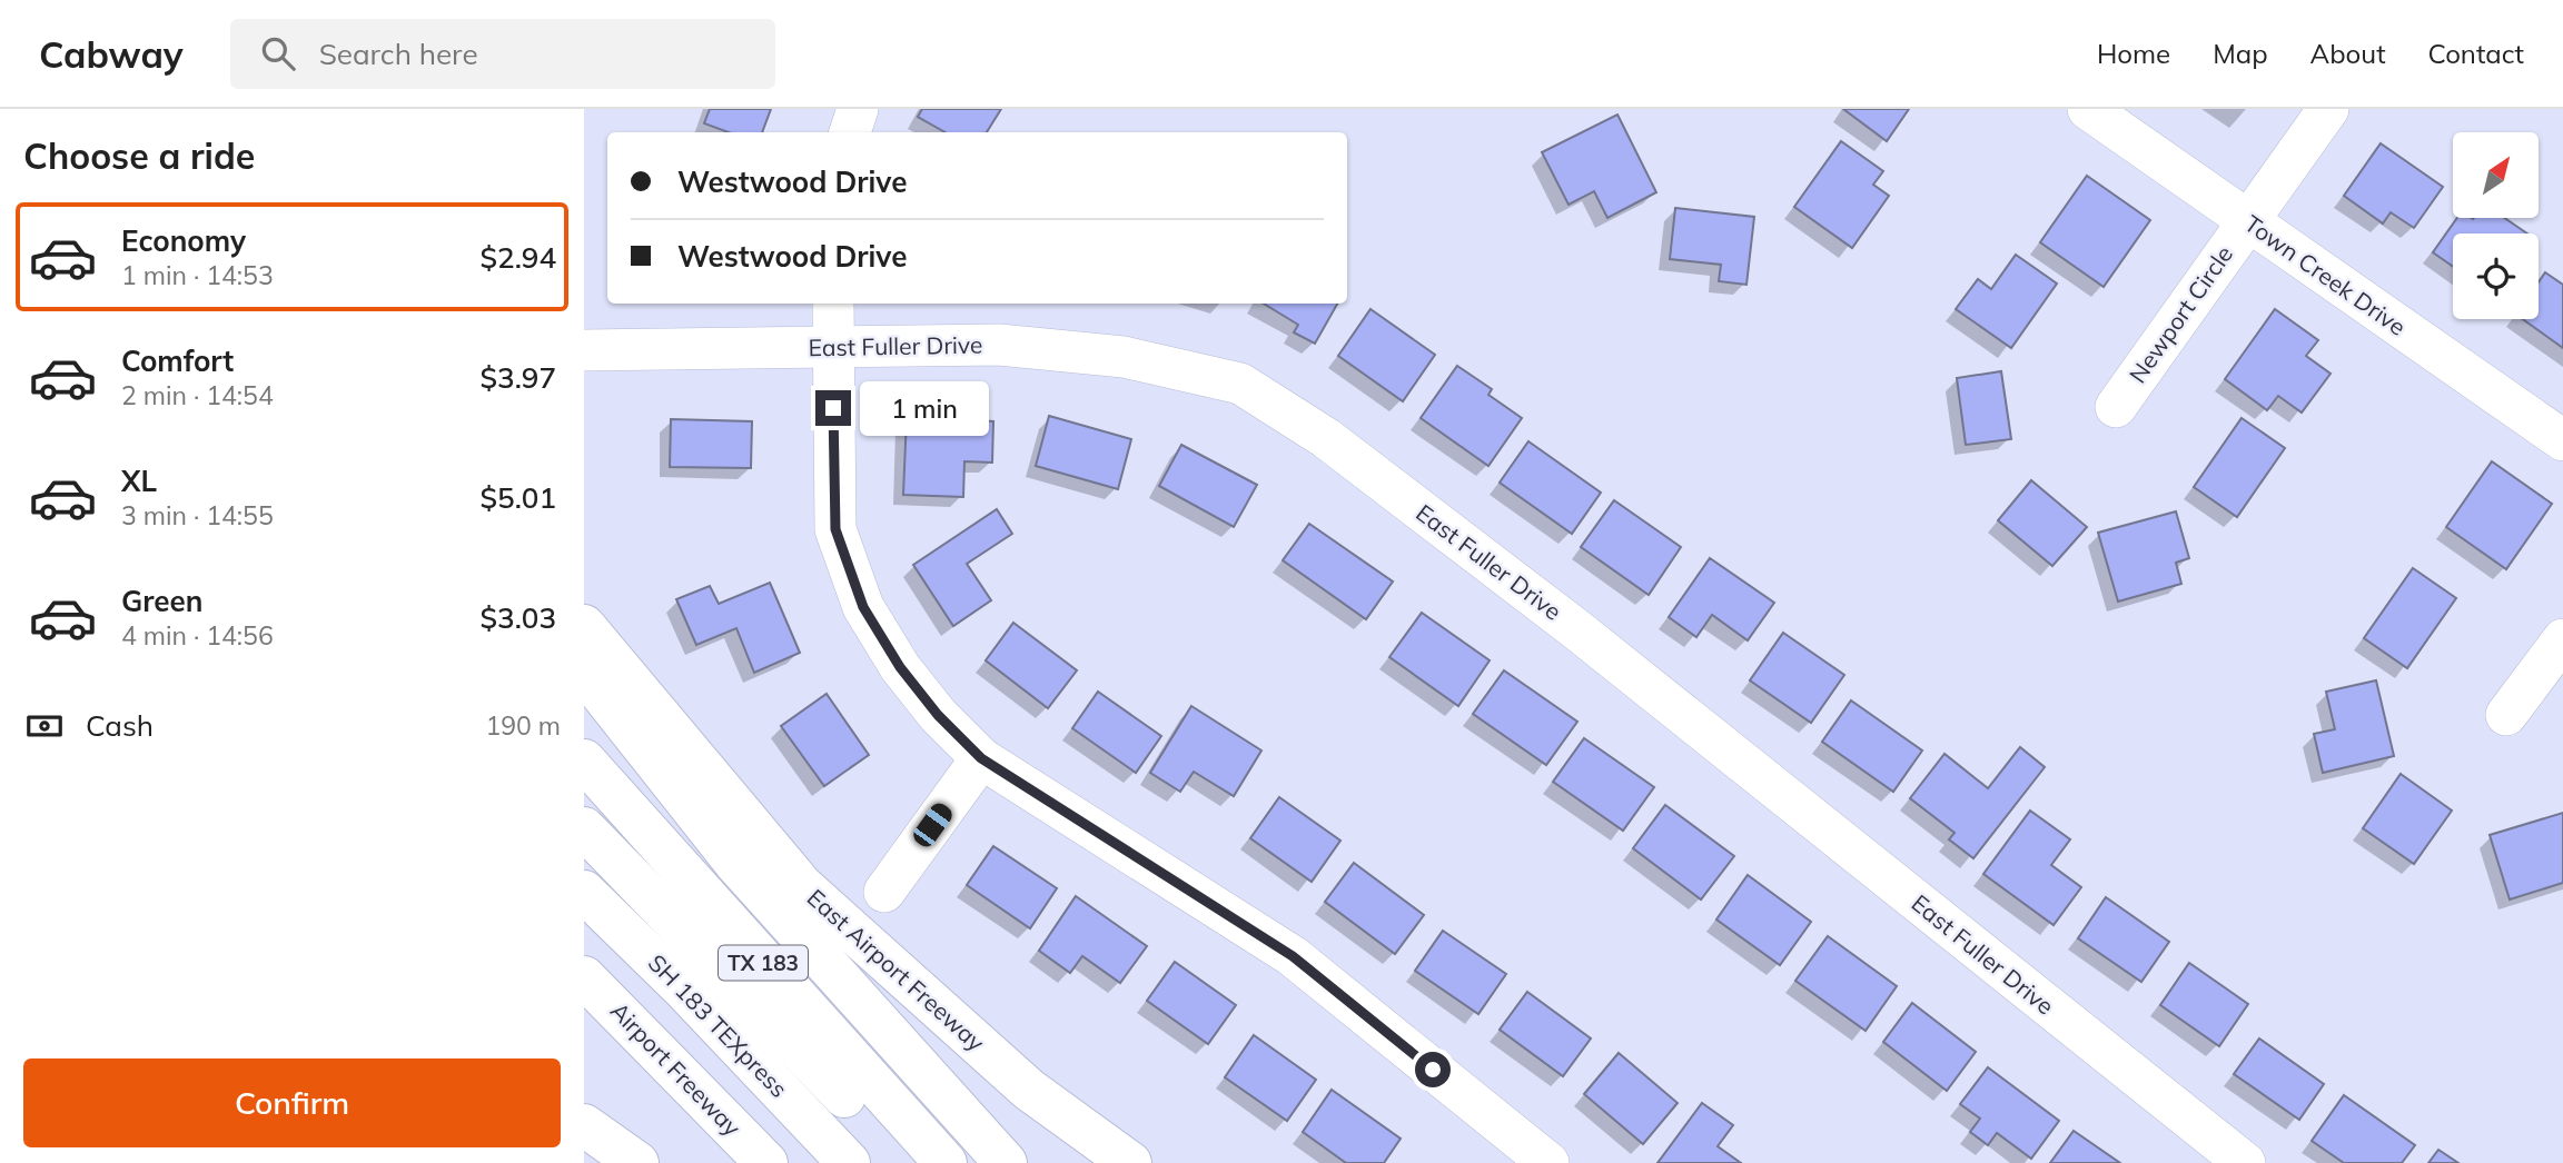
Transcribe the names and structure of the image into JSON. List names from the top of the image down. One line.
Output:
{"streets":{"main road":["TX 183","East Airport Freeway","SH 183 TEXpress","Airport Freeway"],"street":["Town Creek Drive","Newport Circle","East Fuller Drive"]},"crossings":[["Town Creek Drive","Newport Circle"]],"north":"top right","page":{"header":"Cabway","search":"Search here","nav":["Home","Map","About","Contact"],"heading":"Choose a ride","banner":["Westwood Drive","Westwood Drive"],"list":[{"name":"Economy","note":"1 min · 14:53","value":"$2.94"},{"name":"Comfort","note":"2 min · 14:54","value":"$3.97"},{"name":"XL","note":"3 min · 14:55","value":"$5.01"},{"name":"Green","note":"4 min · 14:56","value":"$3.03"}],"bubble":"1 min","pay":["Cash","190 m"],"buttons":"Confirm"}}
